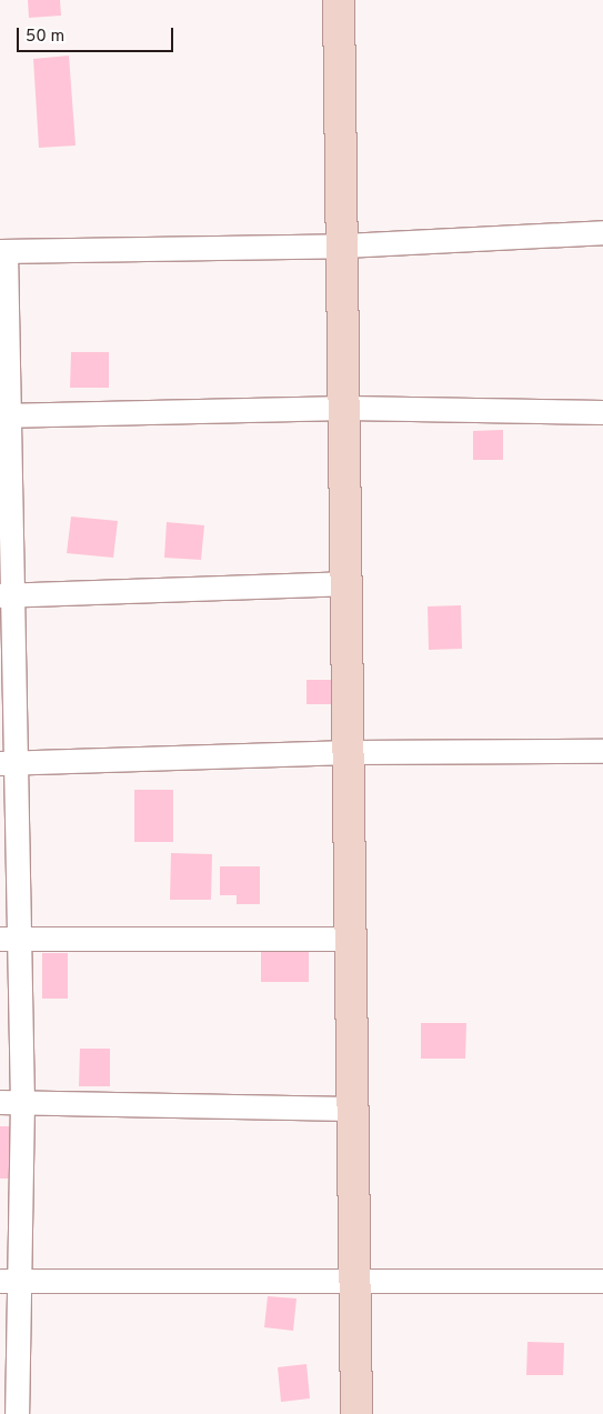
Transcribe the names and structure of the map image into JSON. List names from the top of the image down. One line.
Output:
{"scale_bar":"50 m"}
